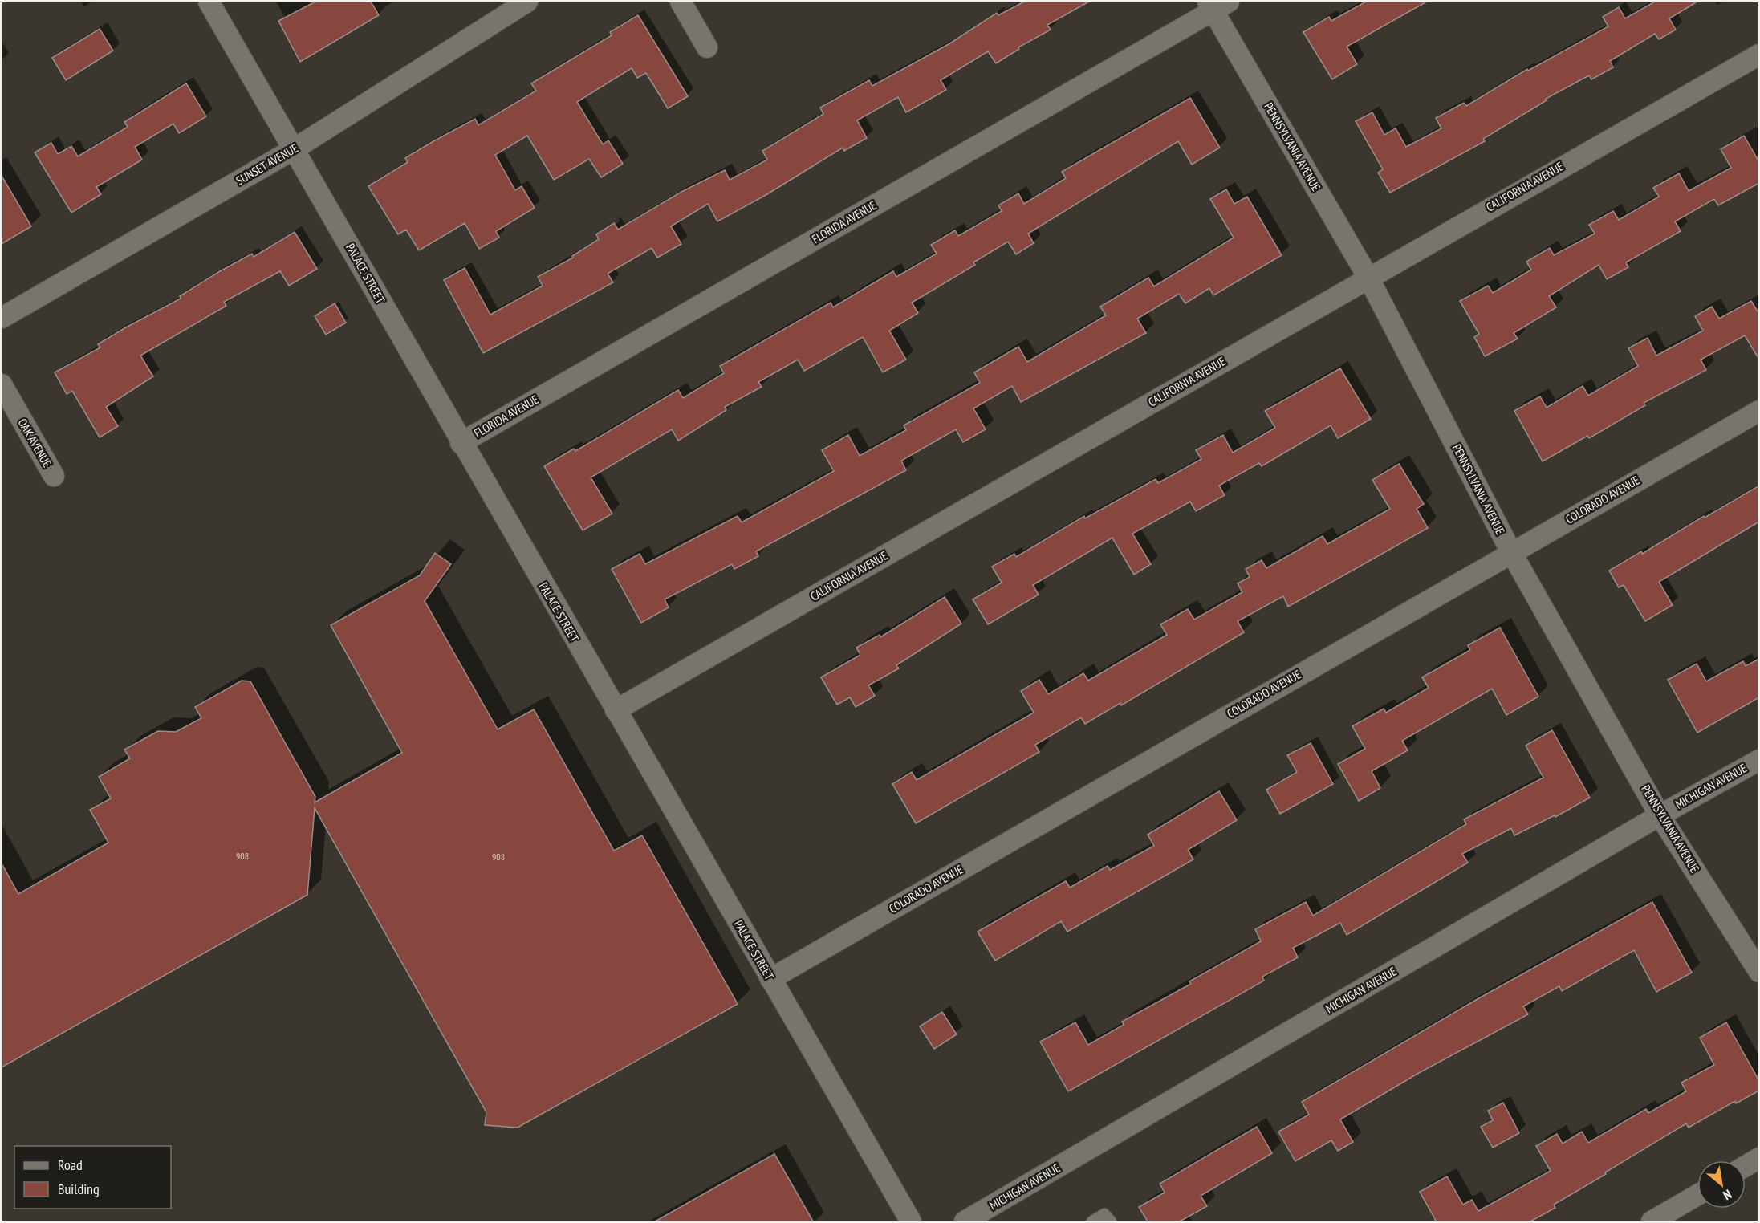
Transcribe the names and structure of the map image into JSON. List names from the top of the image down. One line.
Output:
{"streets":{"street":["PENNSYLVANIA AVENUE","SUNSET AVENUE","CALIFORNIA AVENUE","FLORIDA AVENUE","PALACE STREET","OAK AVENUE","COLORADO AVENUE","MICHIGAN AVENUE"]},"crossings":[["PENNSYLVANIA AVENUE","CALIFORNIA AVENUE"],["PENNSYLVANIA AVENUE","FLORIDA AVENUE"],["PENNSYLVANIA AVENUE","COLORADO AVENUE"],["PENNSYLVANIA AVENUE","MICHIGAN AVENUE"],["SUNSET AVENUE","PALACE STREET"],["CALIFORNIA AVENUE","PALACE STREET"],["FLORIDA AVENUE","PALACE STREET"],["PALACE STREET","COLORADO AVENUE"]],"house_numbers":["908","908"],"legend":["Road","Building"],"north":"bottom right"}
